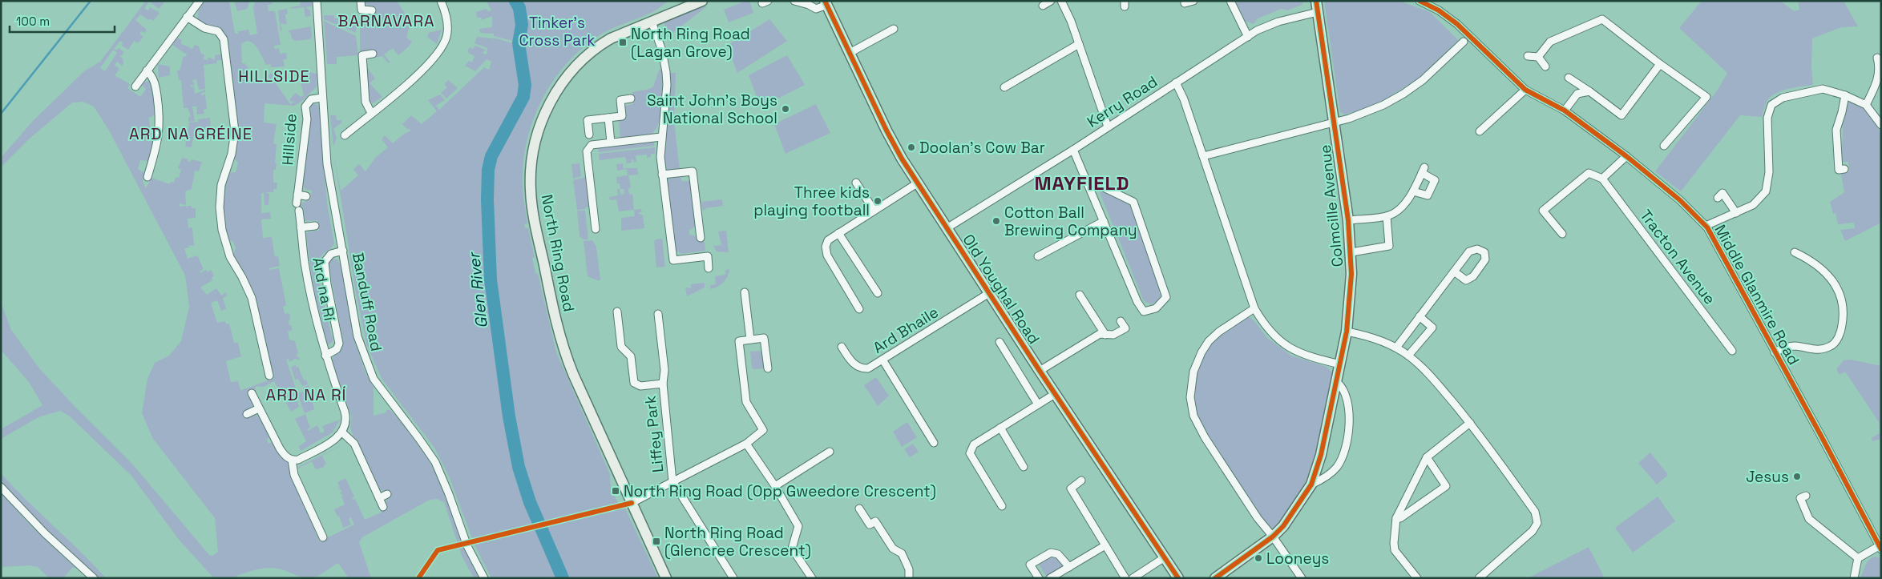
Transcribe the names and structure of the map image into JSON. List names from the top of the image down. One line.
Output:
{"streets":{"street":["Kerry Road","Hillside","Colmcille Avenue","North Ring Road","Tracton Avenue","Ard na Rí","Old Youghal Road","Middle Glanmire Road","Banduff Road","Ard Bhaile","Liffey Park"]},"crossings":[["Kerry Road","Colmcille Avenue"],["Kerry Road","Old Youghal Road"],["Hillside","Ard na Rí"],["Hillside","Banduff Road"],["Ard na Rí","Banduff Road"],["Old Youghal Road","Ard Bhaile"]],"districts":["BARNAVARA","HILLSIDE","ARD NA GRÉINE","MAYFIELD","ARD NA RÍ"],"water":["Glen River"],"parks":["Tinker's Cross Park"],"places":{"transit":["North Ring Road (Lagan Grove)","North Ring Road (Opp Gweedore Crescent)","North Ring Road (Glencree Crescent)"],"other":["Saint John's Boys National School","Doolan’s Cow Bar","Three kids playing football","Cotton Ball Brewing Company","Jesus","Looneys"]},"scale_bar":"100 m"}
